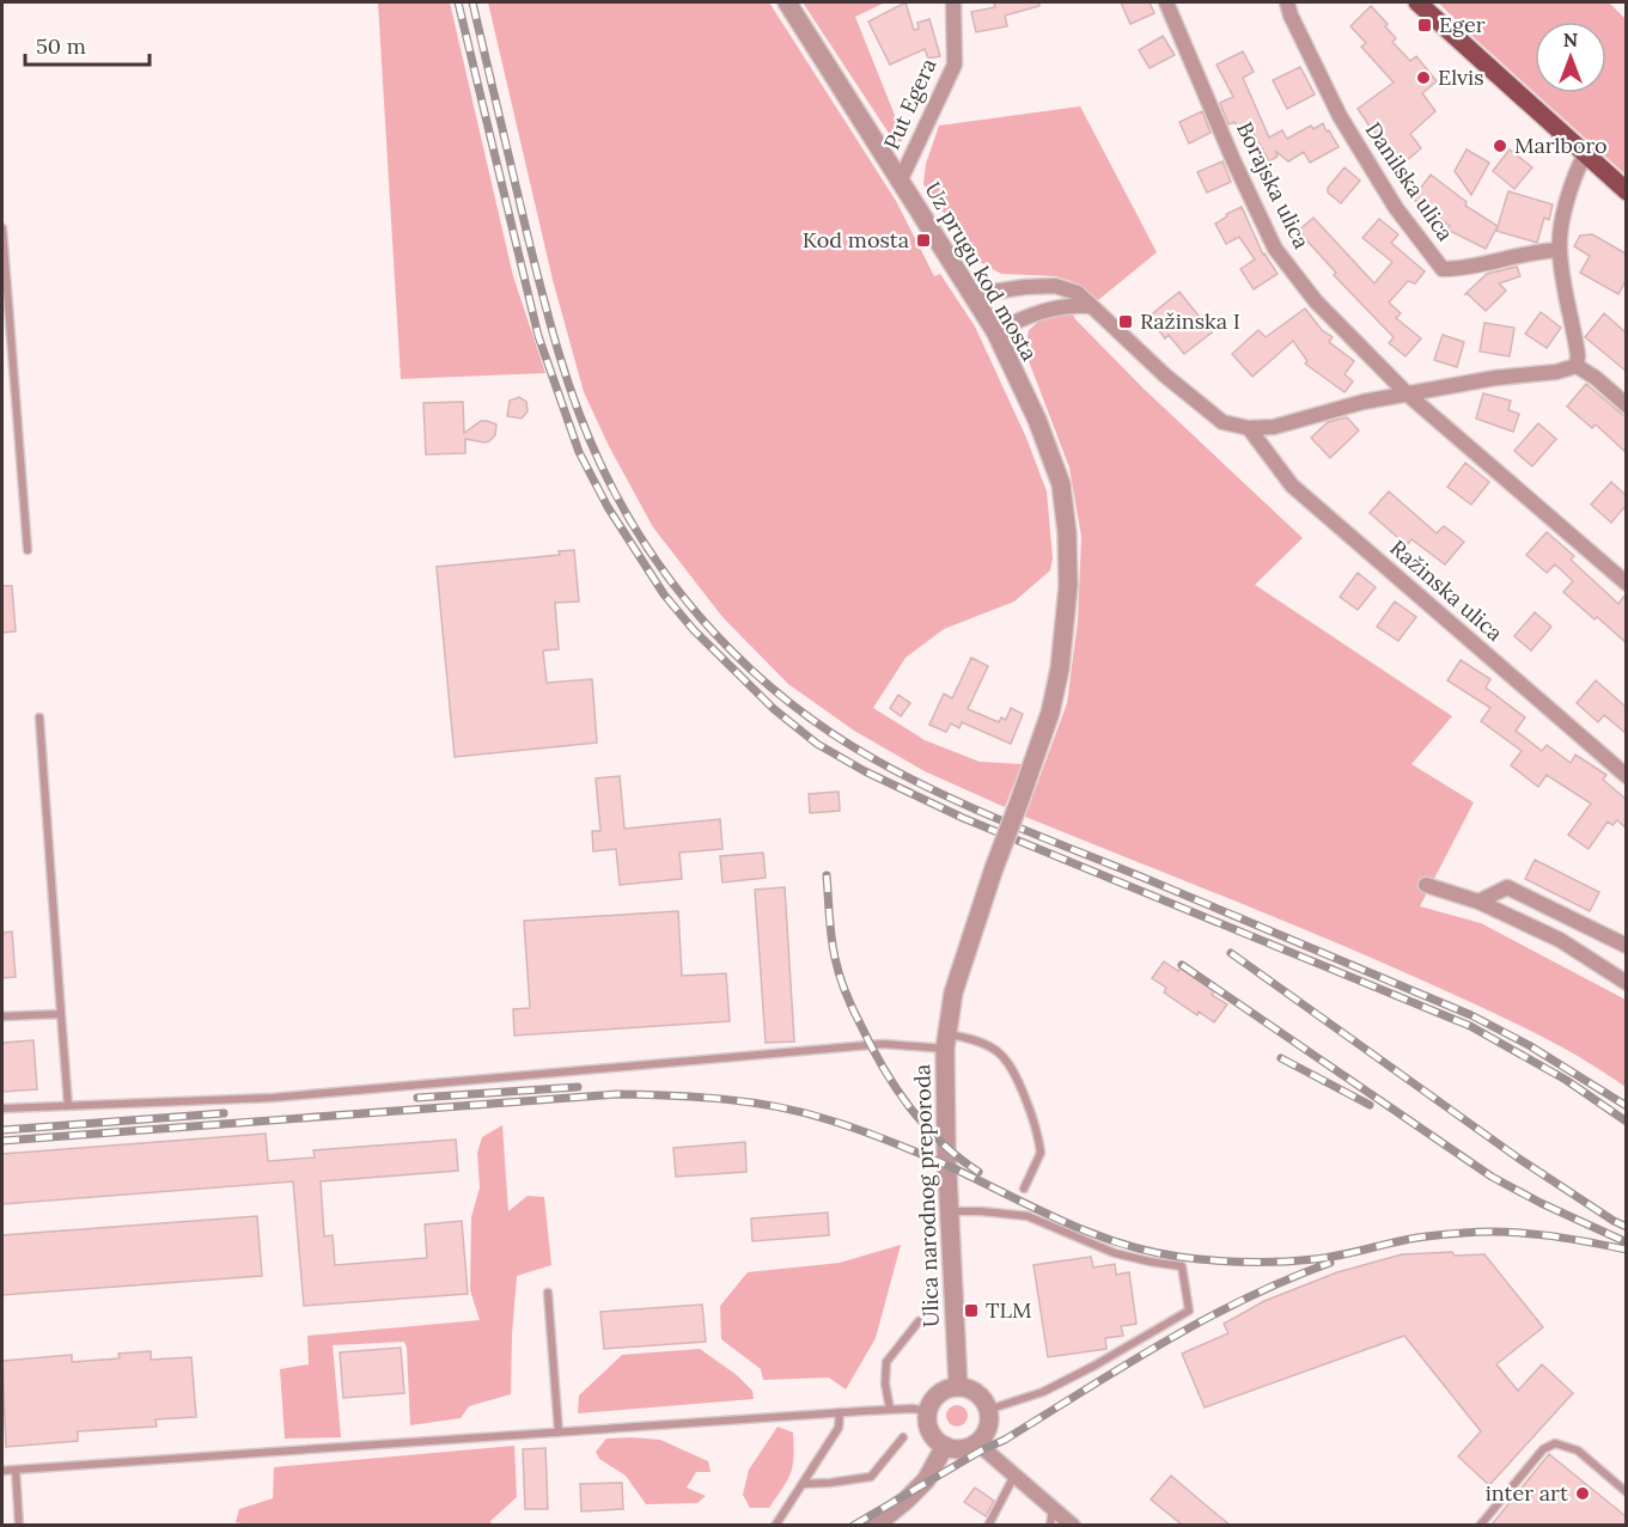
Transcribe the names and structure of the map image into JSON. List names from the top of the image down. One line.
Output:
{"streets":{"street":["Put Egera","Danilska ulica","Borajska ulica","Uz prugu kod mosta","Ražinska ulica","Ulica narodnog preporoda"]},"crossings":[["Put Egera","Uz prugu kod mosta"],["Uz prugu kod mosta","Ulica narodnog preporoda"]],"places":{"transit":["Eger","Kod mosta","Ražinska I","TLM"],"other":["Elvis","Marlboro","inter art"]},"scale_bar":"50 m","north":"top"}
